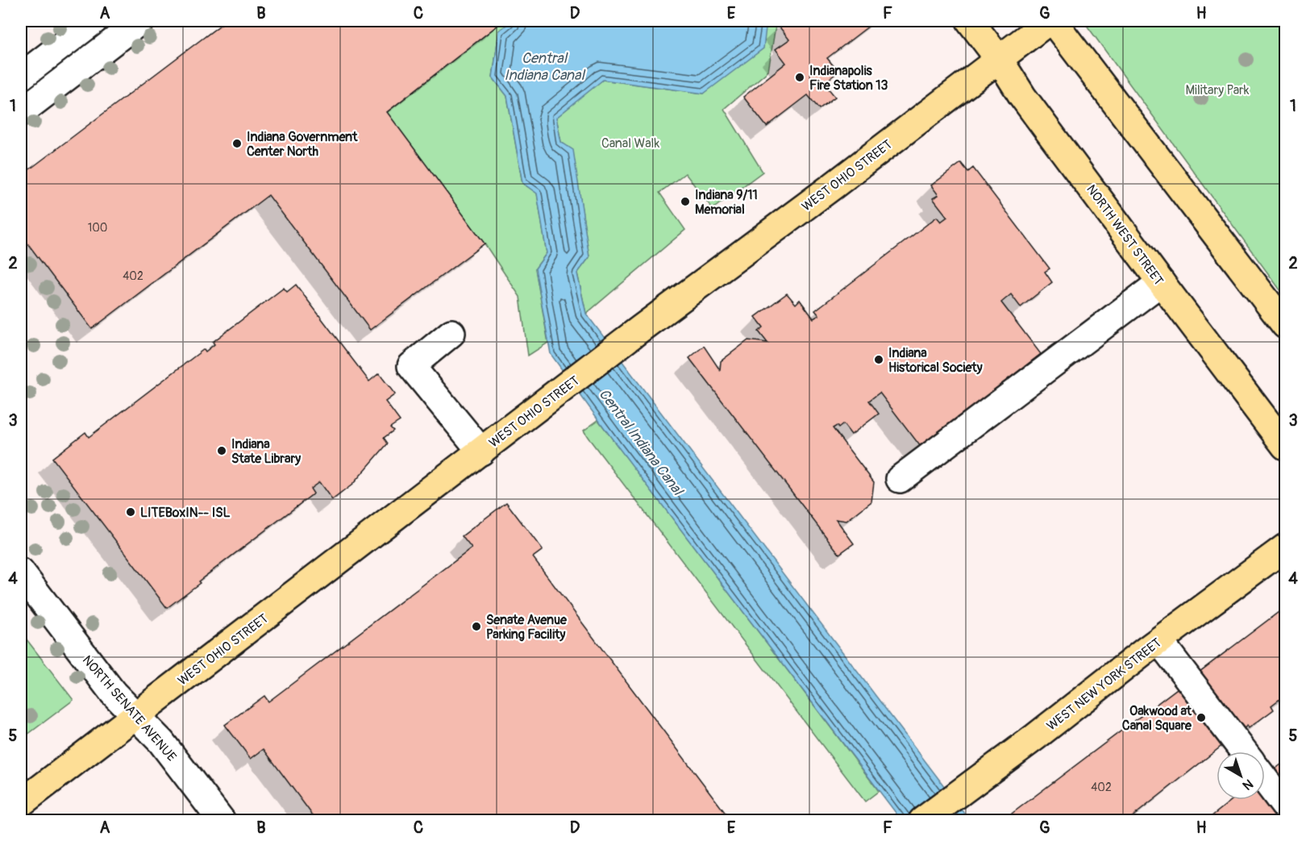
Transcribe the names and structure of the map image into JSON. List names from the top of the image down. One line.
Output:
{"streets":{"main road":["WEST OHIO STREET","NORTH WEST STREET","WEST NEW YORK STREET"],"street":["NORTH SENATE AVENUE"]},"crossings":[["WEST OHIO STREET","NORTH WEST STREET"],["WEST OHIO STREET","NORTH SENATE AVENUE"]],"water":["Central Indiana Canal"],"parks":["Military Park","Canal Walk"],"places":["Indianapolis Fire Station 13","Indiana Government Center North","Indiana 9/11 Memorial","Indiana Historical Society","Indiana State Library","LITEBoxIN-- ISL","Senate Avenue Parking Facility","Oakwood at Canal Square"],"house_numbers":["100","402","402"],"north":"bottom right","grid":{"columns":["A","B","C","D","E","F","G","H"],"rows":["1","2","3","4","5"]}}
